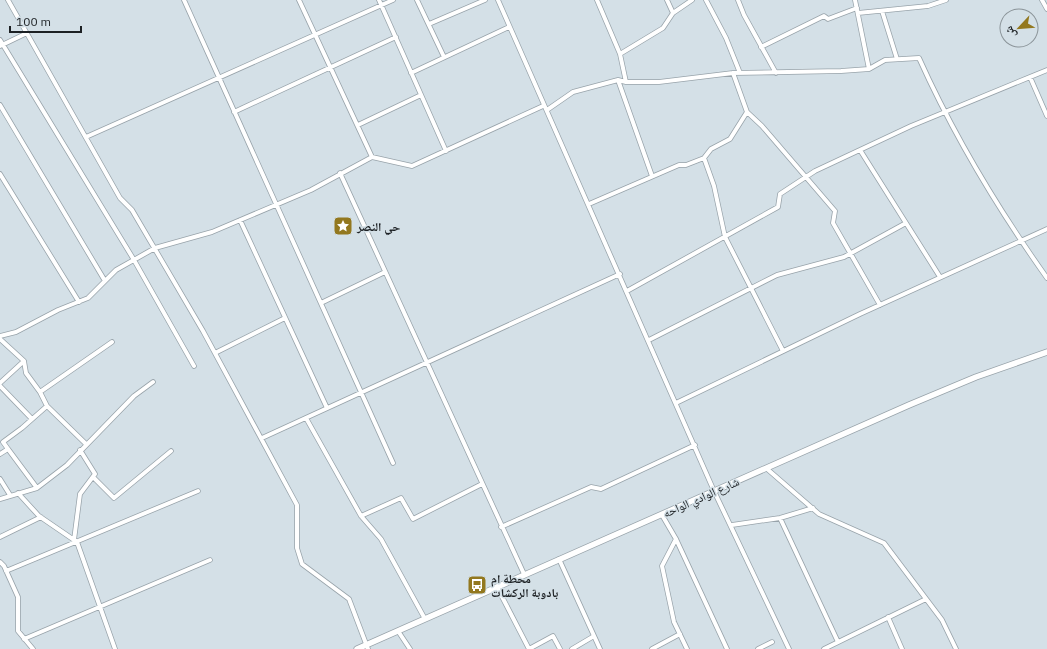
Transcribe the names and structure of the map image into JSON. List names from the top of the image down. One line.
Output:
{"streets":{"main road":["شارع الوادي الواحه"]},"places":{"place":["حي النصر"],"bus stop":["محطة ام بادوبة الركشات"]},"scale_bar":"100 m","north":"bottom left"}
